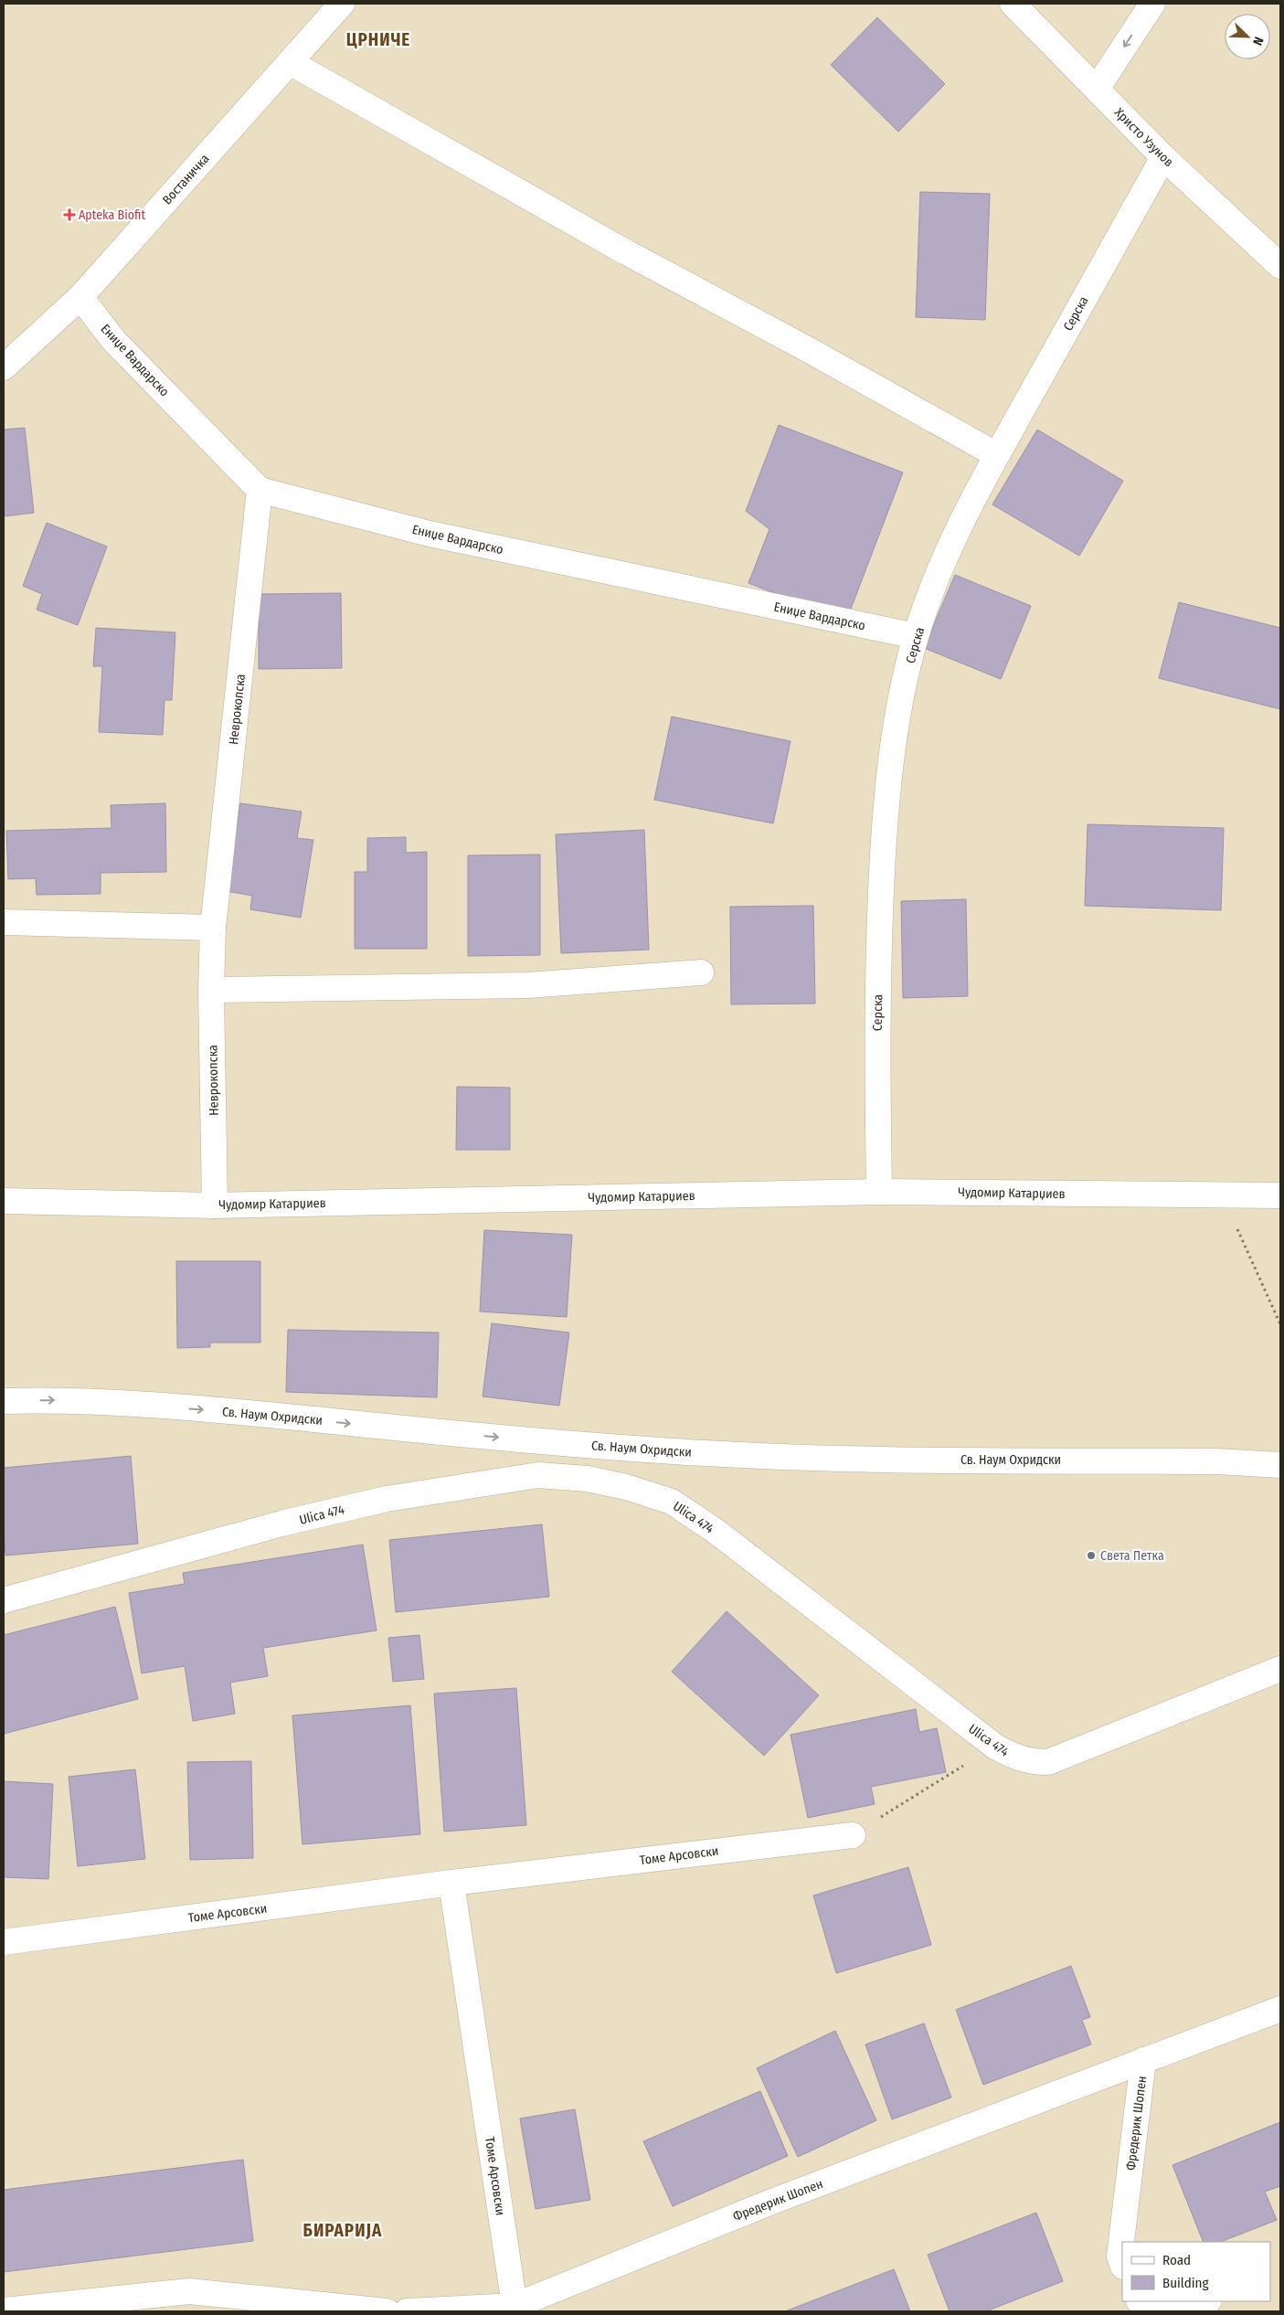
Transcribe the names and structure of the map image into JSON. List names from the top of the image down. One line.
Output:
{"streets":{"street":["Христо Узунов","Востаничка","Серска","Ениџе Вардарско","Неврокопска","Чудомир Катарџиев","Св. Наум Охридски","Ulica 474","Томе Арсовски","Фредерик Шопен"]},"crossings":[["Христо Узунов","Серска"],["Востаничка","Ениџе Вардарско"],["Серска","Ениџе Вардарско"],["Серска","Чудомир Катарџиев"],["Ениџе Вардарско","Неврокопска"],["Неврокопска","Чудомир Катарџиев"],["Томе Арсовски","Фредерик Шопен"]],"one_way":["Св. Наум Охридски"],"districts":["ЦРНИЧЕ","БИРАРИЈА"],"places":{"health":["Apteka Biofit"],"other":["Света Петка"]},"legend":["Road","Building"],"north":"bottom right"}
